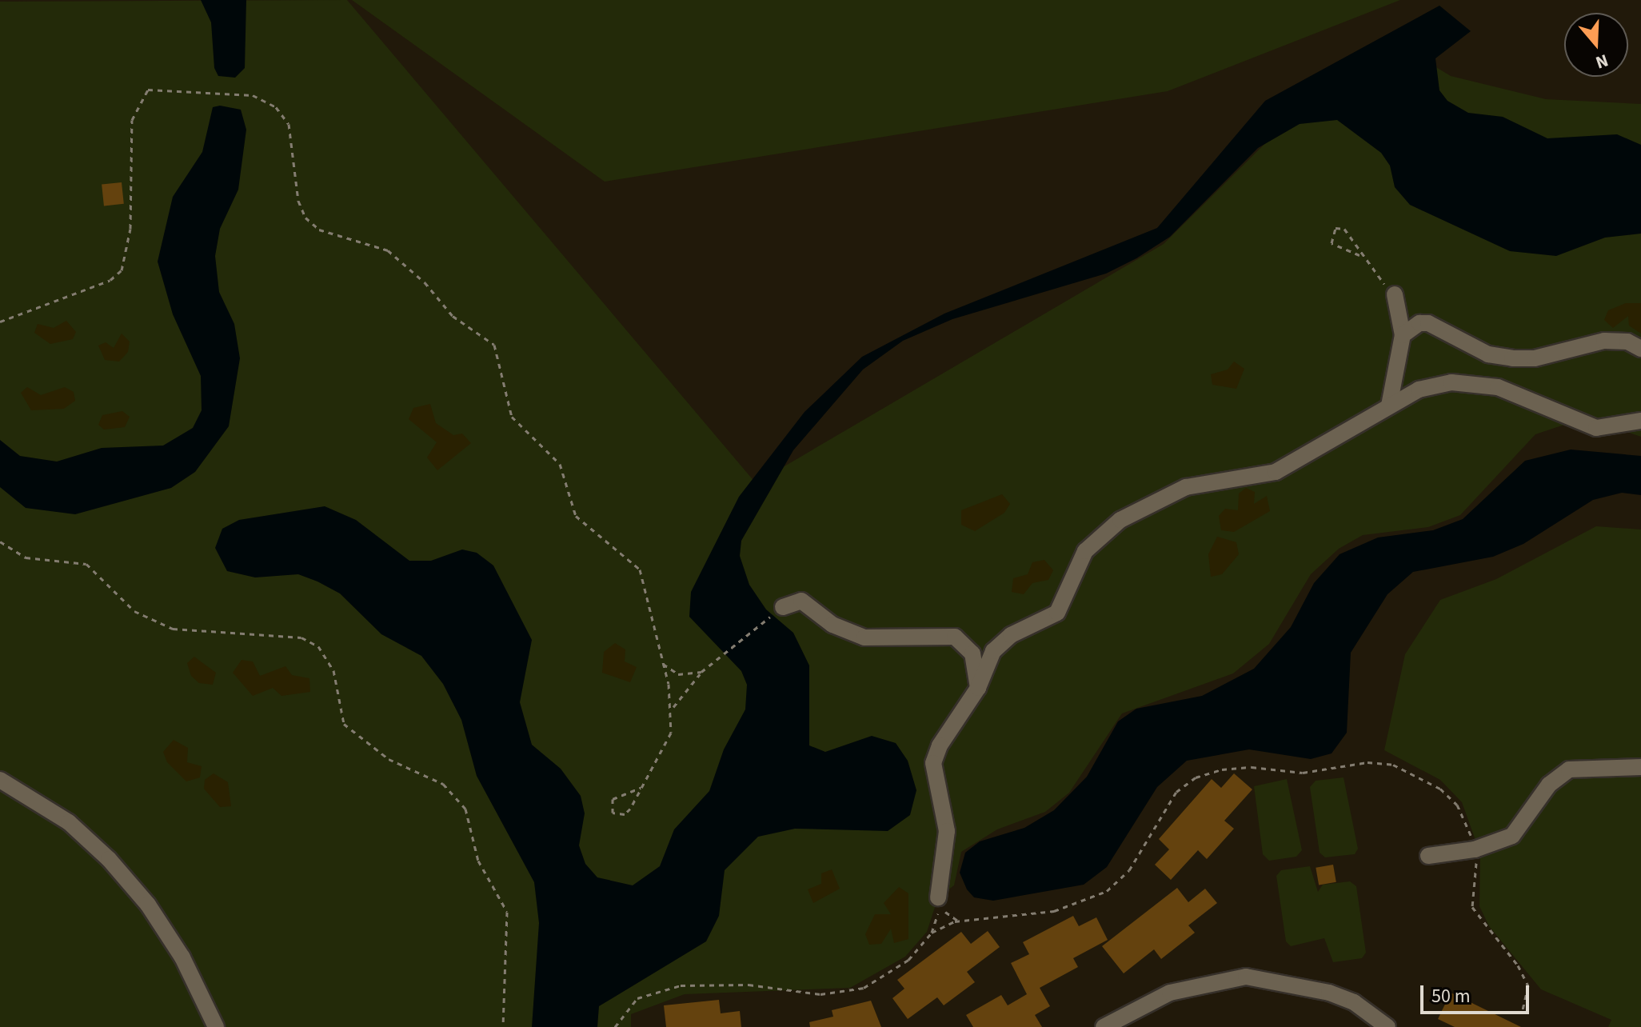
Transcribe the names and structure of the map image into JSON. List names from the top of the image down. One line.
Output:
{"scale_bar":"50 m","north":"bottom"}
